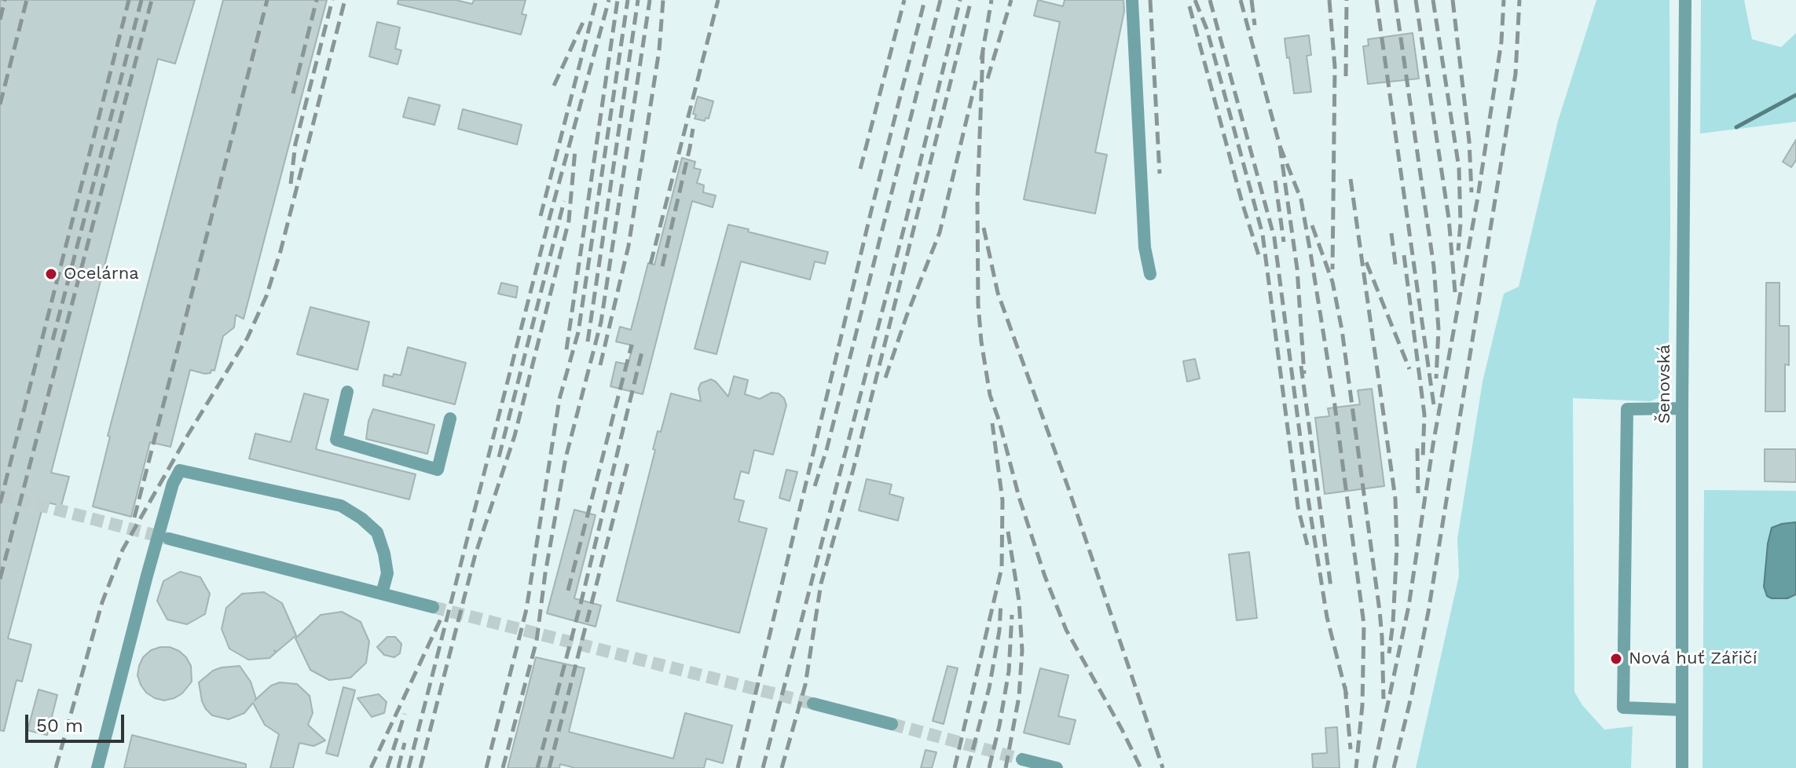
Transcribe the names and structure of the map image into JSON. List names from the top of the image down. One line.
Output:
{"streets":{"street":["Šenovská"]},"places":["Ocelárna","Nová huť Zářičí"],"scale_bar":"50 m"}
